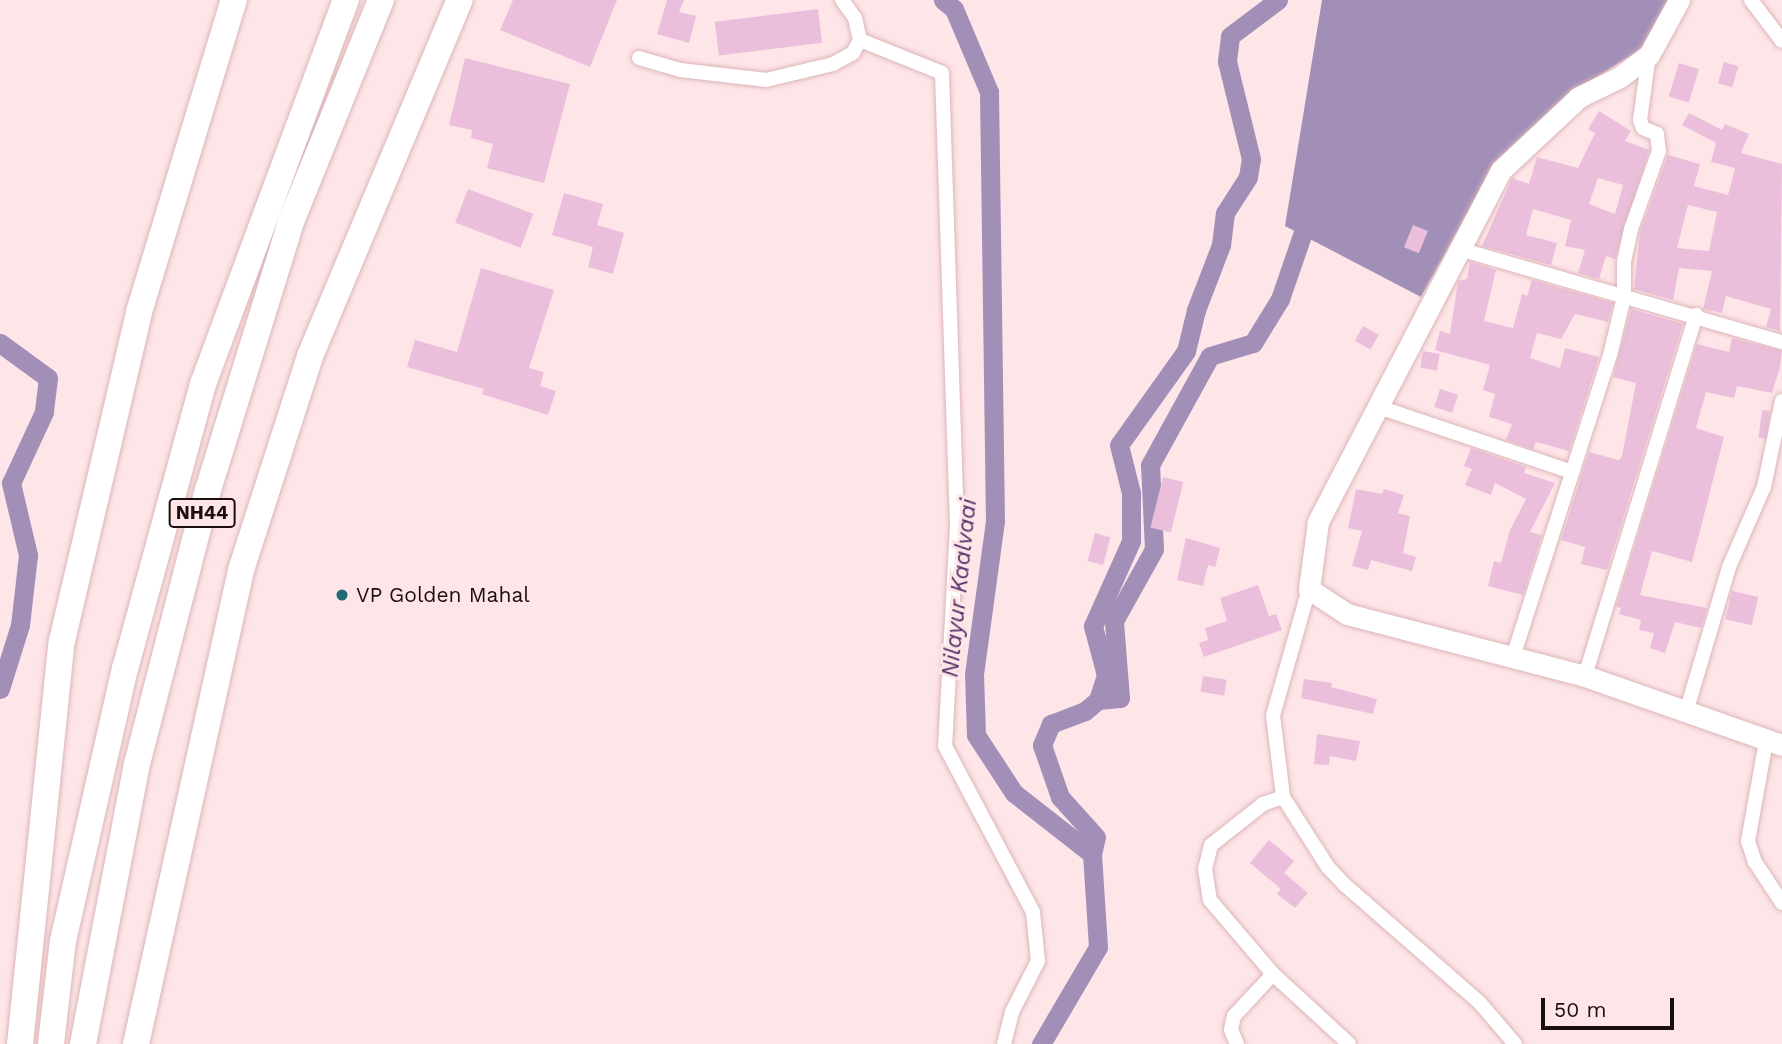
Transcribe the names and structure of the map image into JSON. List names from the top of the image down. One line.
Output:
{"streets":{"highway":["NH44"]},"water":["Nilayur Kaalvaai"],"places":["VP Golden Mahal"],"scale_bar":"50 m"}
